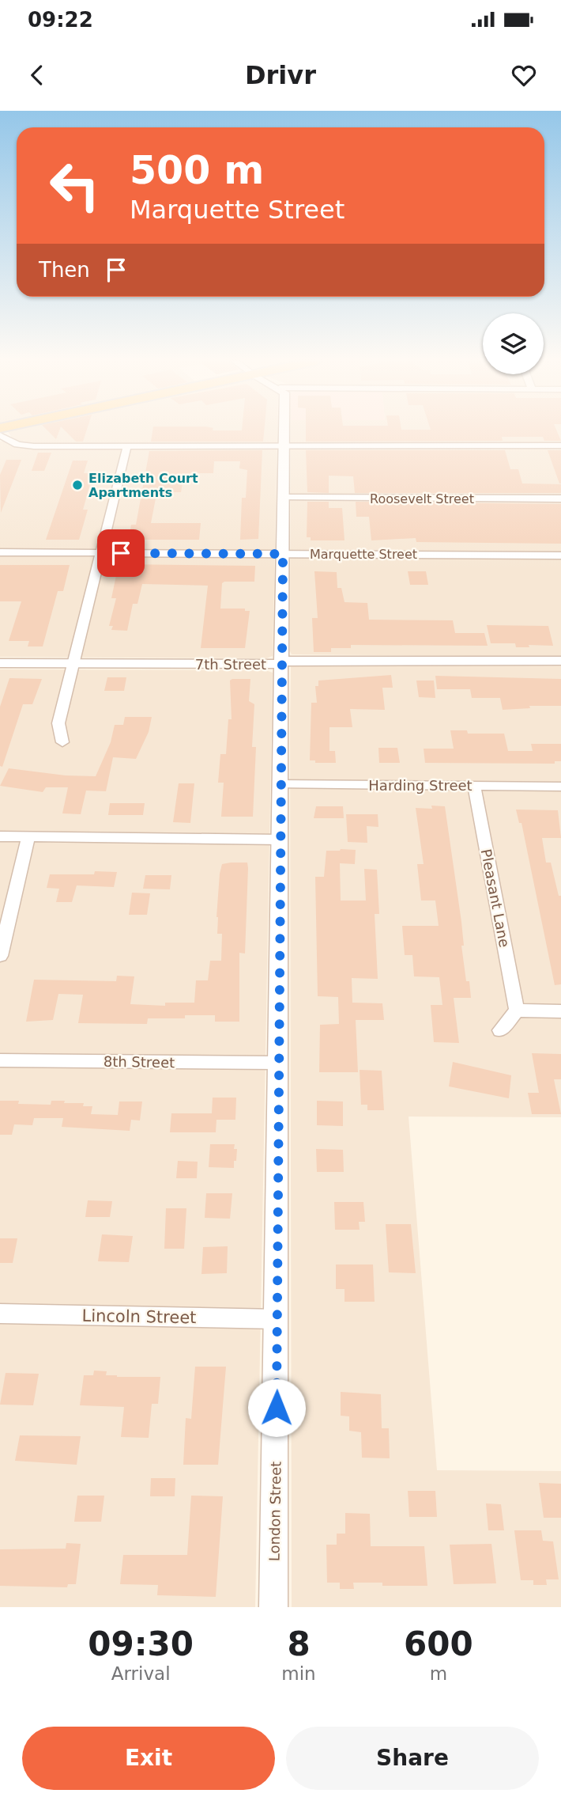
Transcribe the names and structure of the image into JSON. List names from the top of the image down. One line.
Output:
{"streets":{"street":["Roosevelt Street","Marquette Street","7th Street","Harding Street","Pleasant Lane","8th Street","Lincoln Street","London Street"]},"crossings":[["Roosevelt Street","London Street"],["Marquette Street","London Street"],["7th Street","London Street"],["Harding Street","Pleasant Lane"],["Harding Street","London Street"],["8th Street","London Street"],["Lincoln Street","London Street"]],"places":["Elizabeth Court Apartments"],"page":{"status":"09:22","header":"Drivr","turn":["500 m","Marquette Street"],"then":"Then","eta":["09:30","Arrival","8","min","600","m"],"buttons":["Exit","Share"]}}
